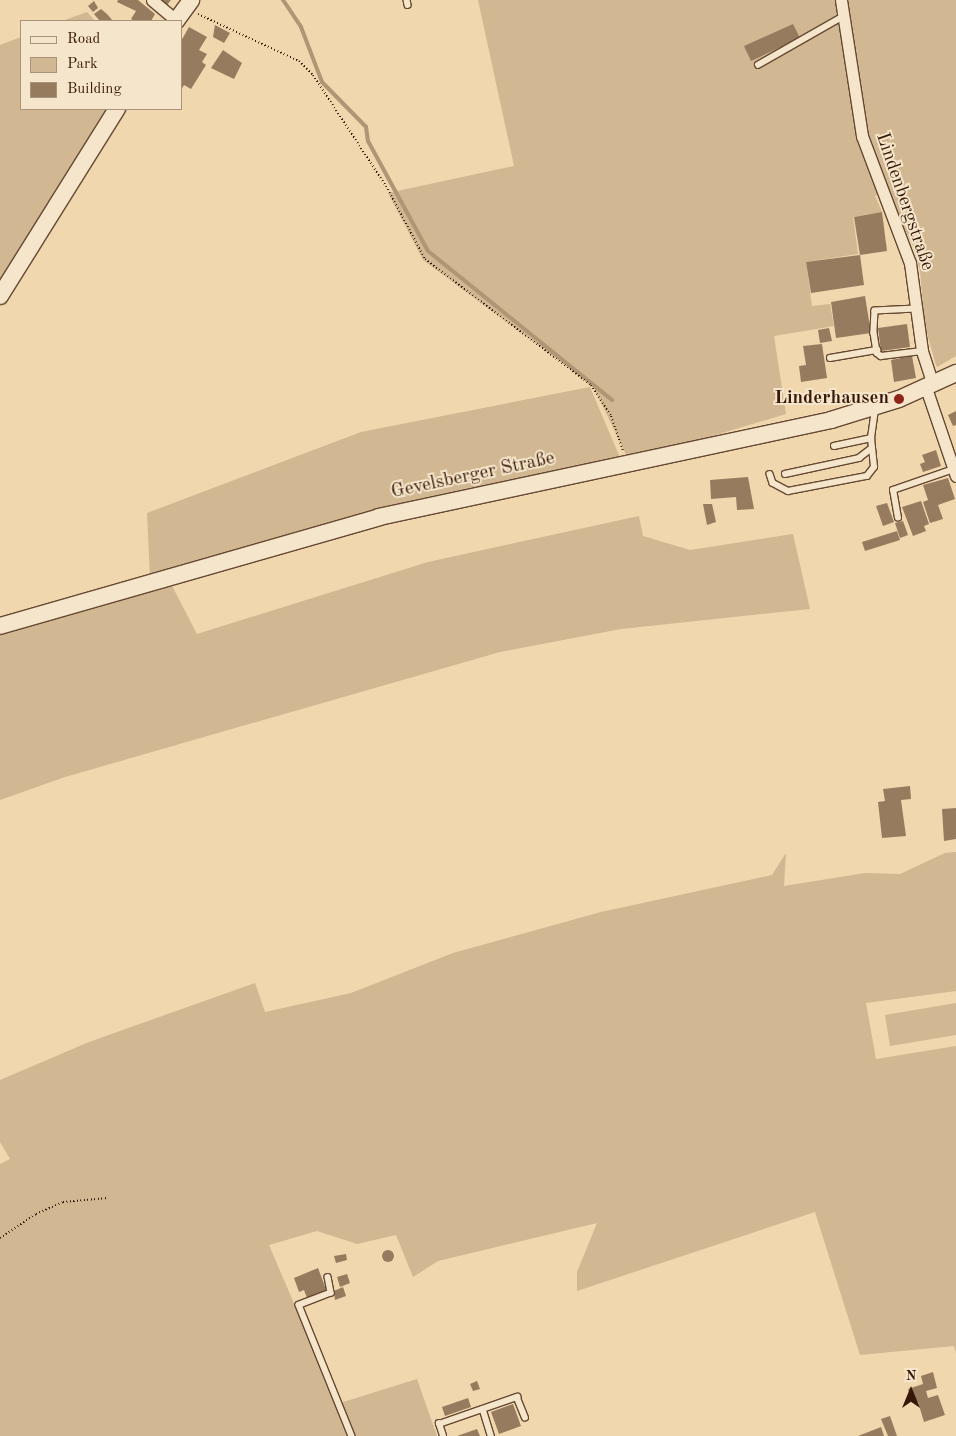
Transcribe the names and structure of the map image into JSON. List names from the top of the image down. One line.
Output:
{"streets":{"main road":["Gevelsberger Straße"],"street":["Lindenbergstraße"]},"crossings":[["Lindenbergstraße","Gevelsberger Straße"]],"places":["Linderhausen"],"legend":["Road","Park","Building"],"north":"top"}
